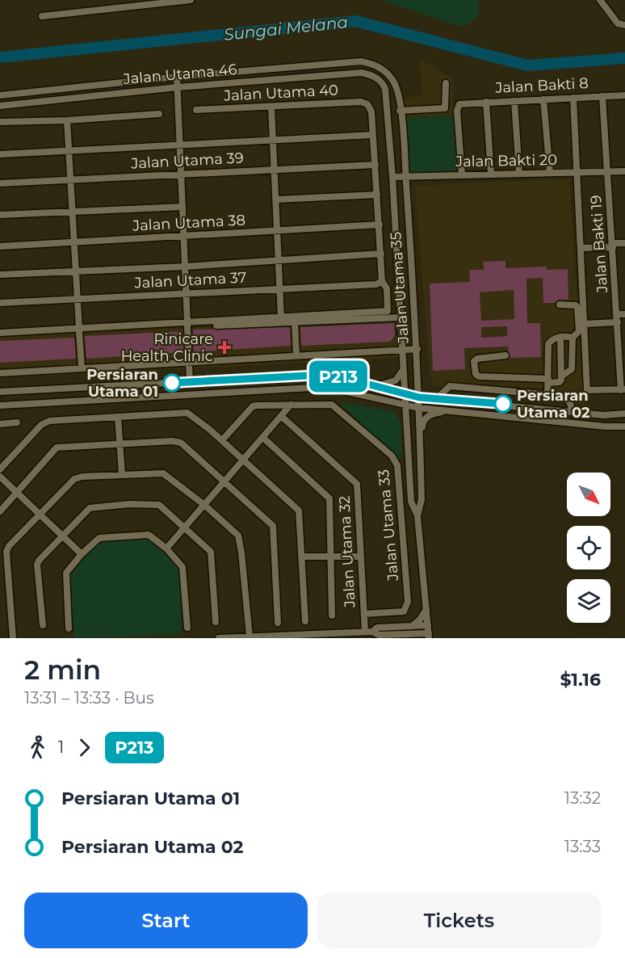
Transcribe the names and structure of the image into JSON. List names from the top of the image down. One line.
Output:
{"streets":{"street":["Jalan Utama 46","Jalan Bakti 8","Jalan Utama 40","Jalan Utama 39","Jalan Bakti 20","Jalan Utama 38","Jalan Bakti 19","Jalan Utama 37","Jalan Utama 35","Jalan Utama 33","Jalan Utama 32"]},"crossings":[["Jalan Utama 46","Jalan Utama 35"],["Jalan Bakti 8","Jalan Bakti 20"],["Jalan Bakti 8","Jalan Bakti 19"],["Jalan Bakti 20","Jalan Bakti 19"],["Jalan Bakti 20","Jalan Utama 35"],["Jalan Utama 33","Jalan Utama 32"]],"water":["Sungai Melana"],"places":{"health":["Rinicare Health Clinic"],"other":["Persiaran Utama 01","Persiaran Utama 02"]},"lines":["bus line P213"],"north":"bottom right","page":{"on_map":"P213","heading":["2 min","13:31 – 13:33 · Bus","$1.16"],"legs":["1","P213"],"list":[{"name":"Persiaran Utama 01","value":"13:32"},{"name":"Persiaran Utama 02","value":"13:33"}],"buttons":["Start","Tickets"]}}
